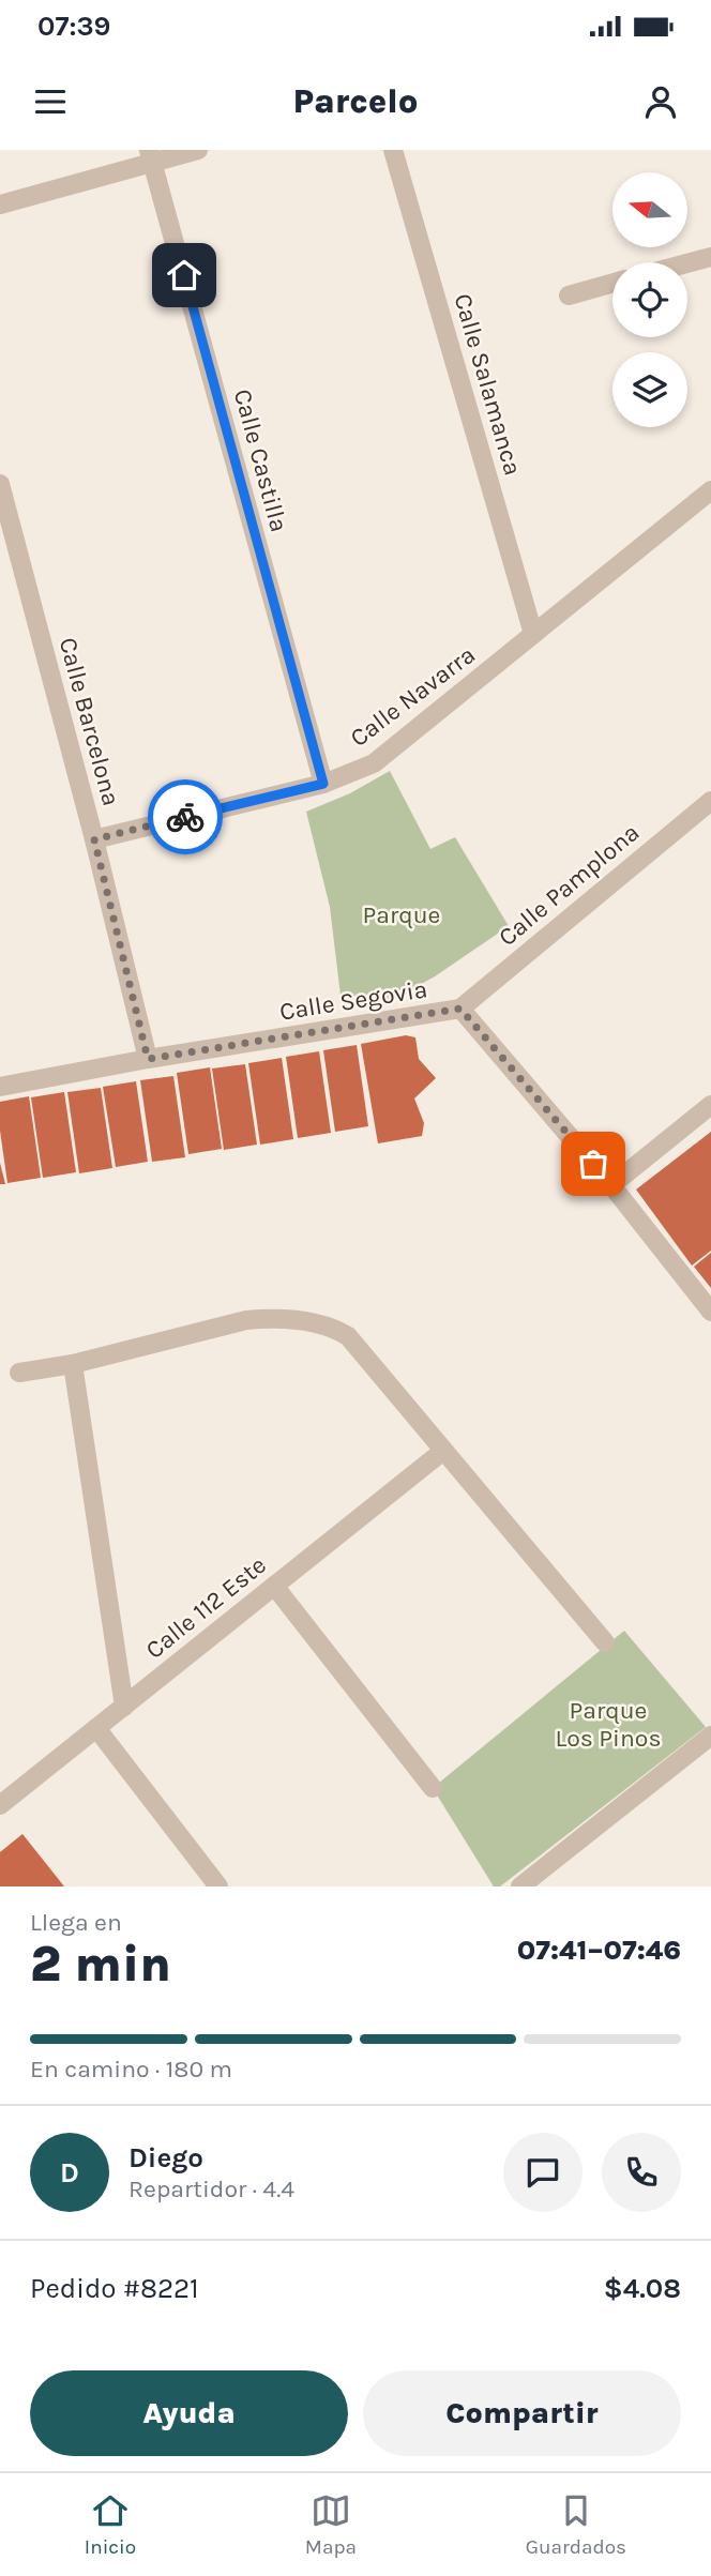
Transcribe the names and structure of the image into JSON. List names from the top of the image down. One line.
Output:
{"streets":{"street":["Calle Salamanca","Calle Castilla","Calle Navarra","Calle Barcelona","Calle Pamplona","Calle Segovia","Calle 112 Este"]},"crossings":[["Calle Salamanca","Calle Navarra"],["Calle Castilla","Calle Navarra"],["Calle Navarra","Calle Barcelona"],["Calle Barcelona","Calle Segovia"],["Calle Pamplona","Calle Segovia"]],"parks":["Parque","Parque Los Pinos"],"north":"left","page":{"status":"07:39","header":"Parcelo","heading":["2 min","Llega en","07:41–07:46"],"panel":["Diego","Repartidor · 4.4","Pedido #8221","$4.08"],"bar":"En camino · 180 m","round":"D","buttons":["Ayuda","Compartir"],"tabs":["Inicio","Mapa","Guardados"]}}
